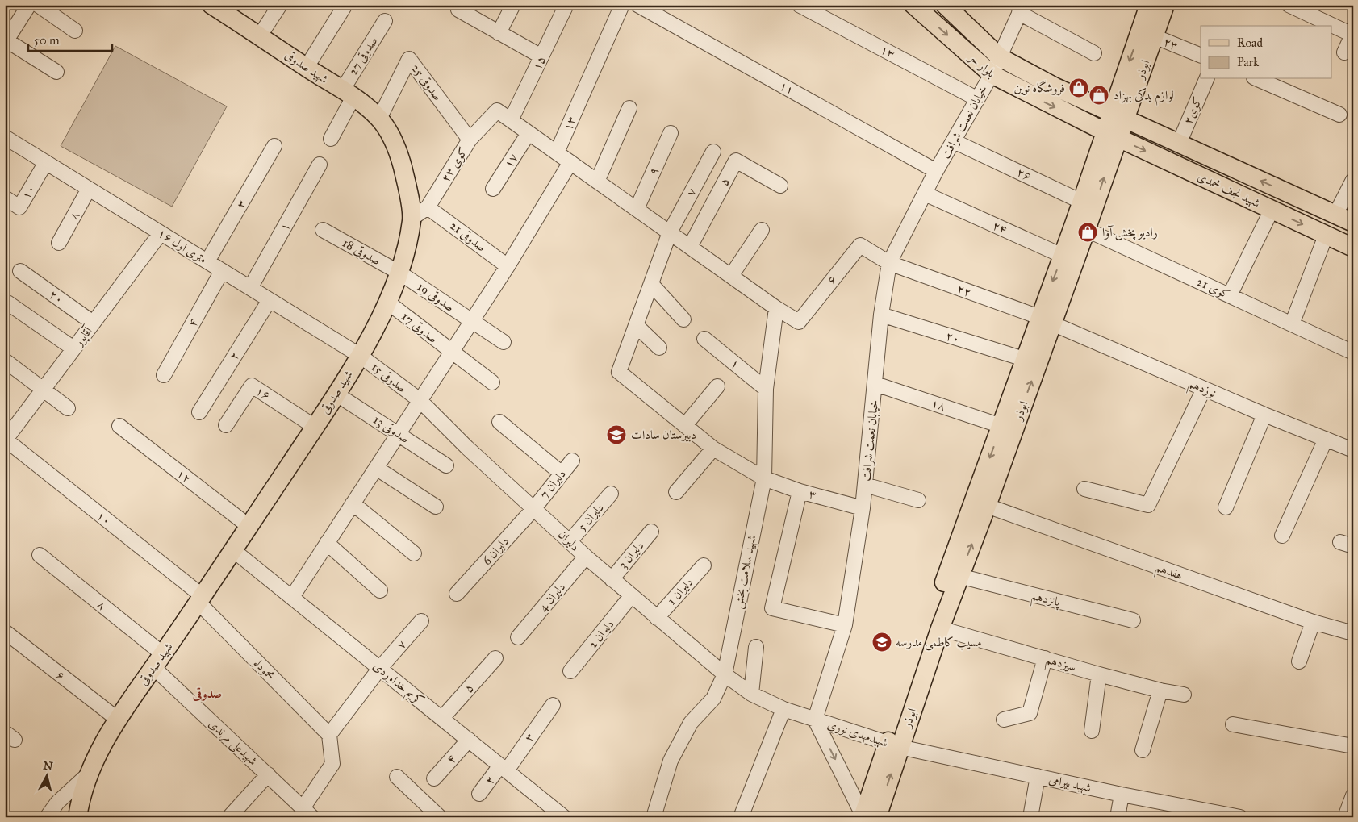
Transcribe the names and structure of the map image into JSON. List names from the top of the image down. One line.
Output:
{"streets":{"main road":["بلوار حر","شهید صدوقی","ابوذر","شهید نجف محمدی"],"street":["۲۳","۱۳","صدوقی 27","۱۵","صدوقی 25","۱۱","کوی۲","خیابان نعمت شرافت","۱۷","کوی ۲۳","۹","۲۶","۵","۱۰","۷","۳","۸","۱","۲۴","صدوقی 21","۱۶ متری اول","صدوقی 18","۶","کوی 21","۲۲","۲۰","صدوقی 19","۴","صدوقی 17","آقاپور","۲","صدوقی 15","نوزدهم","۱۶","۱۸","صدوقی 13","۱۲","دلیران 7","دلیران 5","دلیران","دلیران 6","دلیران 3","هفدهم","شهید سلامت بخش","دلیران 1","دلیران 4","پانزدهم","دلیران 2","سیزدهم","محمودلو","کریم خداوردی","شهیدمهدی نوری","شهیدعلی مرندی","شهید بیرامی"]},"crossings":[["۲۳","ابوذر"],["۱۳","خیابان نعمت شرافت"],["صدوقی 27","شهید صدوقی"],["۱۵","کوی ۲۳"],["بلوار حر","ابوذر"],["بلوار حر","خیابان نعمت شرافت"],["بلوار حر","شهید نجف محمدی"],["شهید صدوقی","صدوقی 25"],["شهید صدوقی","کوی ۲۳"],["شهید صدوقی","۱۰"],["شهید صدوقی","۸"],["شهید صدوقی","۱۶ متری اول"],["شهید صدوقی","صدوقی 18"],["شهید صدوقی","۶"],["شهید صدوقی","صدوقی 19"],["شهید صدوقی","صدوقی 17"],["شهید صدوقی","صدوقی 15"],["شهید صدوقی","۱۶"],["شهید صدوقی","صدوقی 13"],["شهید صدوقی","۱۲"],["شهید صدوقی","محمودلو"],["شهید صدوقی","کریم خداوردی"],["شهید صدوقی","شهیدعلی مرندی"],["ابوذر","۲۶"],["ابوذر","شهید نجف محمدی"],["ابوذر","۲۴"],["ابوذر","کوی 21"],["ابوذر","۲۲"],["ابوذر","۲۰"],["ابوذر","نوزدهم"],["ابوذر","۱۸"],["ابوذر","هفدهم"],["ابوذر","پانزدهم"],["ابوذر","سیزدهم"],["ابوذر","شهیدمهدی نوری"],["ابوذر","شهید بیرامی"],["صدوقی 25","کوی ۲۳"],["۱۱","خیابان نعمت شرافت"],["کوی۲","شهید نجف محمدی"],["خیابان نعمت شرافت","۲۶"],["خیابان نعمت شرافت","۳"],["خیابان نعمت شرافت","۲۴"],["خیابان نعمت شرافت","۶"],["خیابان نعمت شرافت","۲۲"],["خیابان نعمت شرافت","۲۰"],["خیابان نعمت شرافت","۱۸"],["خیابان نعمت شرافت","شهیدمهدی نوری"],["کوی ۲۳","صدوقی 21"],["۵","کریم خداوردی"],["۱۰","۱۶ متری اول"],["۱۰","آقاپور"],["۱۰","محمودلو"],["۷","۳"],["۷","محمودلو"],["۷","کریم خداوردی"],["۳","۱۶ متری اول"],["۳","۲"],["۳","شهید سلامت بخش"],["۳","کریم خداوردی"],["۸","۱۶ متری اول"],["۸","شهیدعلی مرندی"],["۱","۱۶ متری اول"],["۱","شهید سلامت بخش"],["۱۶ متری اول","۴"],["۱۶ متری اول","آقاپور"],["۱۶ متری اول","۲"],["۱۶ متری اول","صدوقی 15"],["صدوقی 18","صدوقی 19"],["۶","۲۲"],["۶","شهید سلامت بخش"],["۲۲","نوزدهم"],["۲۰","آقاپور"],["۴","کریم خداوردی"],["۲","کریم خداوردی"],["صدوقی 15","دلیران"],["دلیران 7","دلیران"],["دلیران 7","دلیران 6"],["دلیران 5","دلیران"],["دلیران","دلیران 6"],["دلیران","دلیران 3"],["دلیران","شهید سلامت بخش"],["دلیران","دلیران 1"],["دلیران","دلیران 4"],["دلیران","دلیران 2"],["دلیران","شهیدمهدی نوری"],["شهیدمهدی نوری","شهید بیرامی"]],"districts":["صدوقی"],"places":{"shop":["فروشگاه نوین","لوازم یدکی بهزاد","رادیو پخش آوا"],"school or university":["دبیرستان سادات","مسیب کاظمی مدرسه"]},"legend":["Road","Park"],"scale_bar":"50 m","north":"top"}
